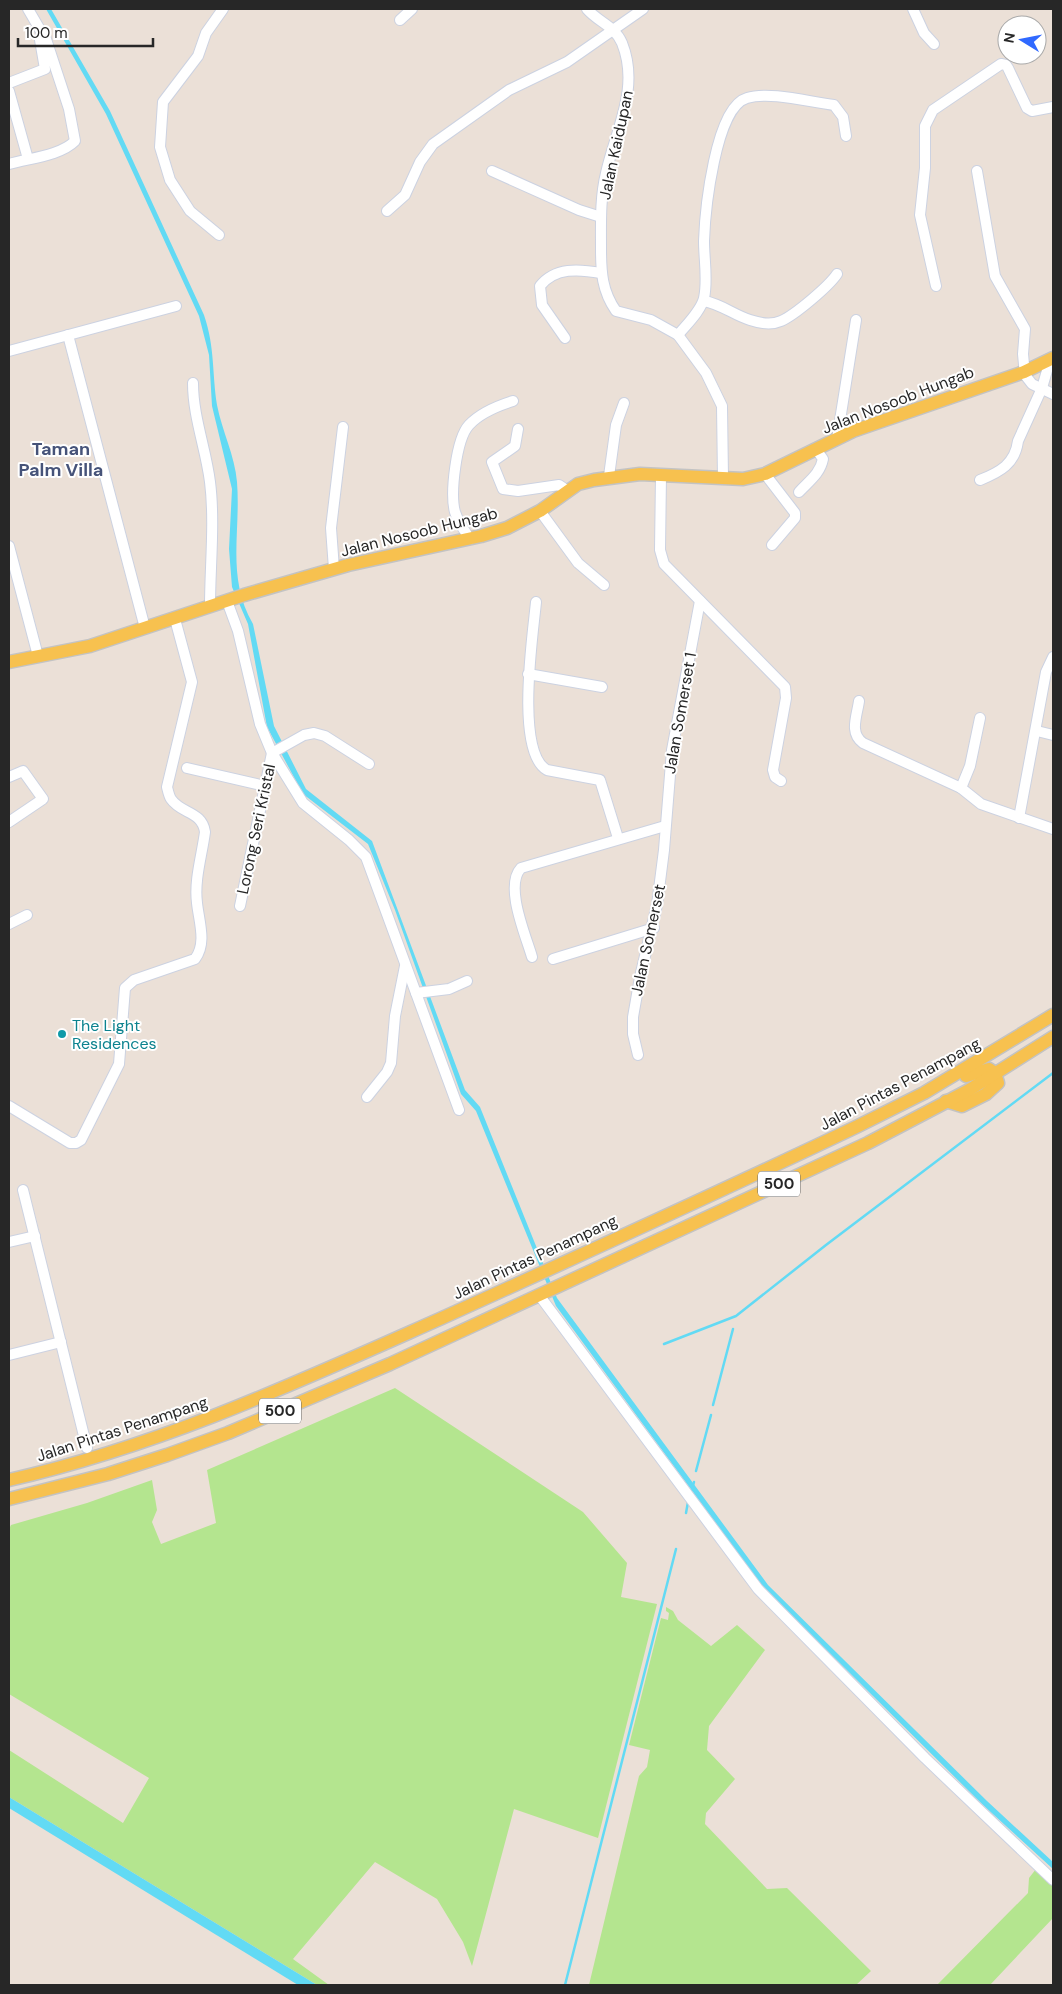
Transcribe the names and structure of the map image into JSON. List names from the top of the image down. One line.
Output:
{"streets":{"main road":["Jalan Nosoob Hungab","Jalan Pintas Penampang","500"],"street":["Jalan Kaidupan","Jalan Somerset 1","Lorong Seri Kristal","Jalan Somerset"]},"crossings":[["Jalan Kaidupan","Jalan Nosoob Hungab"],["Jalan Somerset 1","Jalan Somerset"]],"districts":["Taman Palm Villa"],"places":["The Light Residences"],"scale_bar":"100 m","north":"left"}
